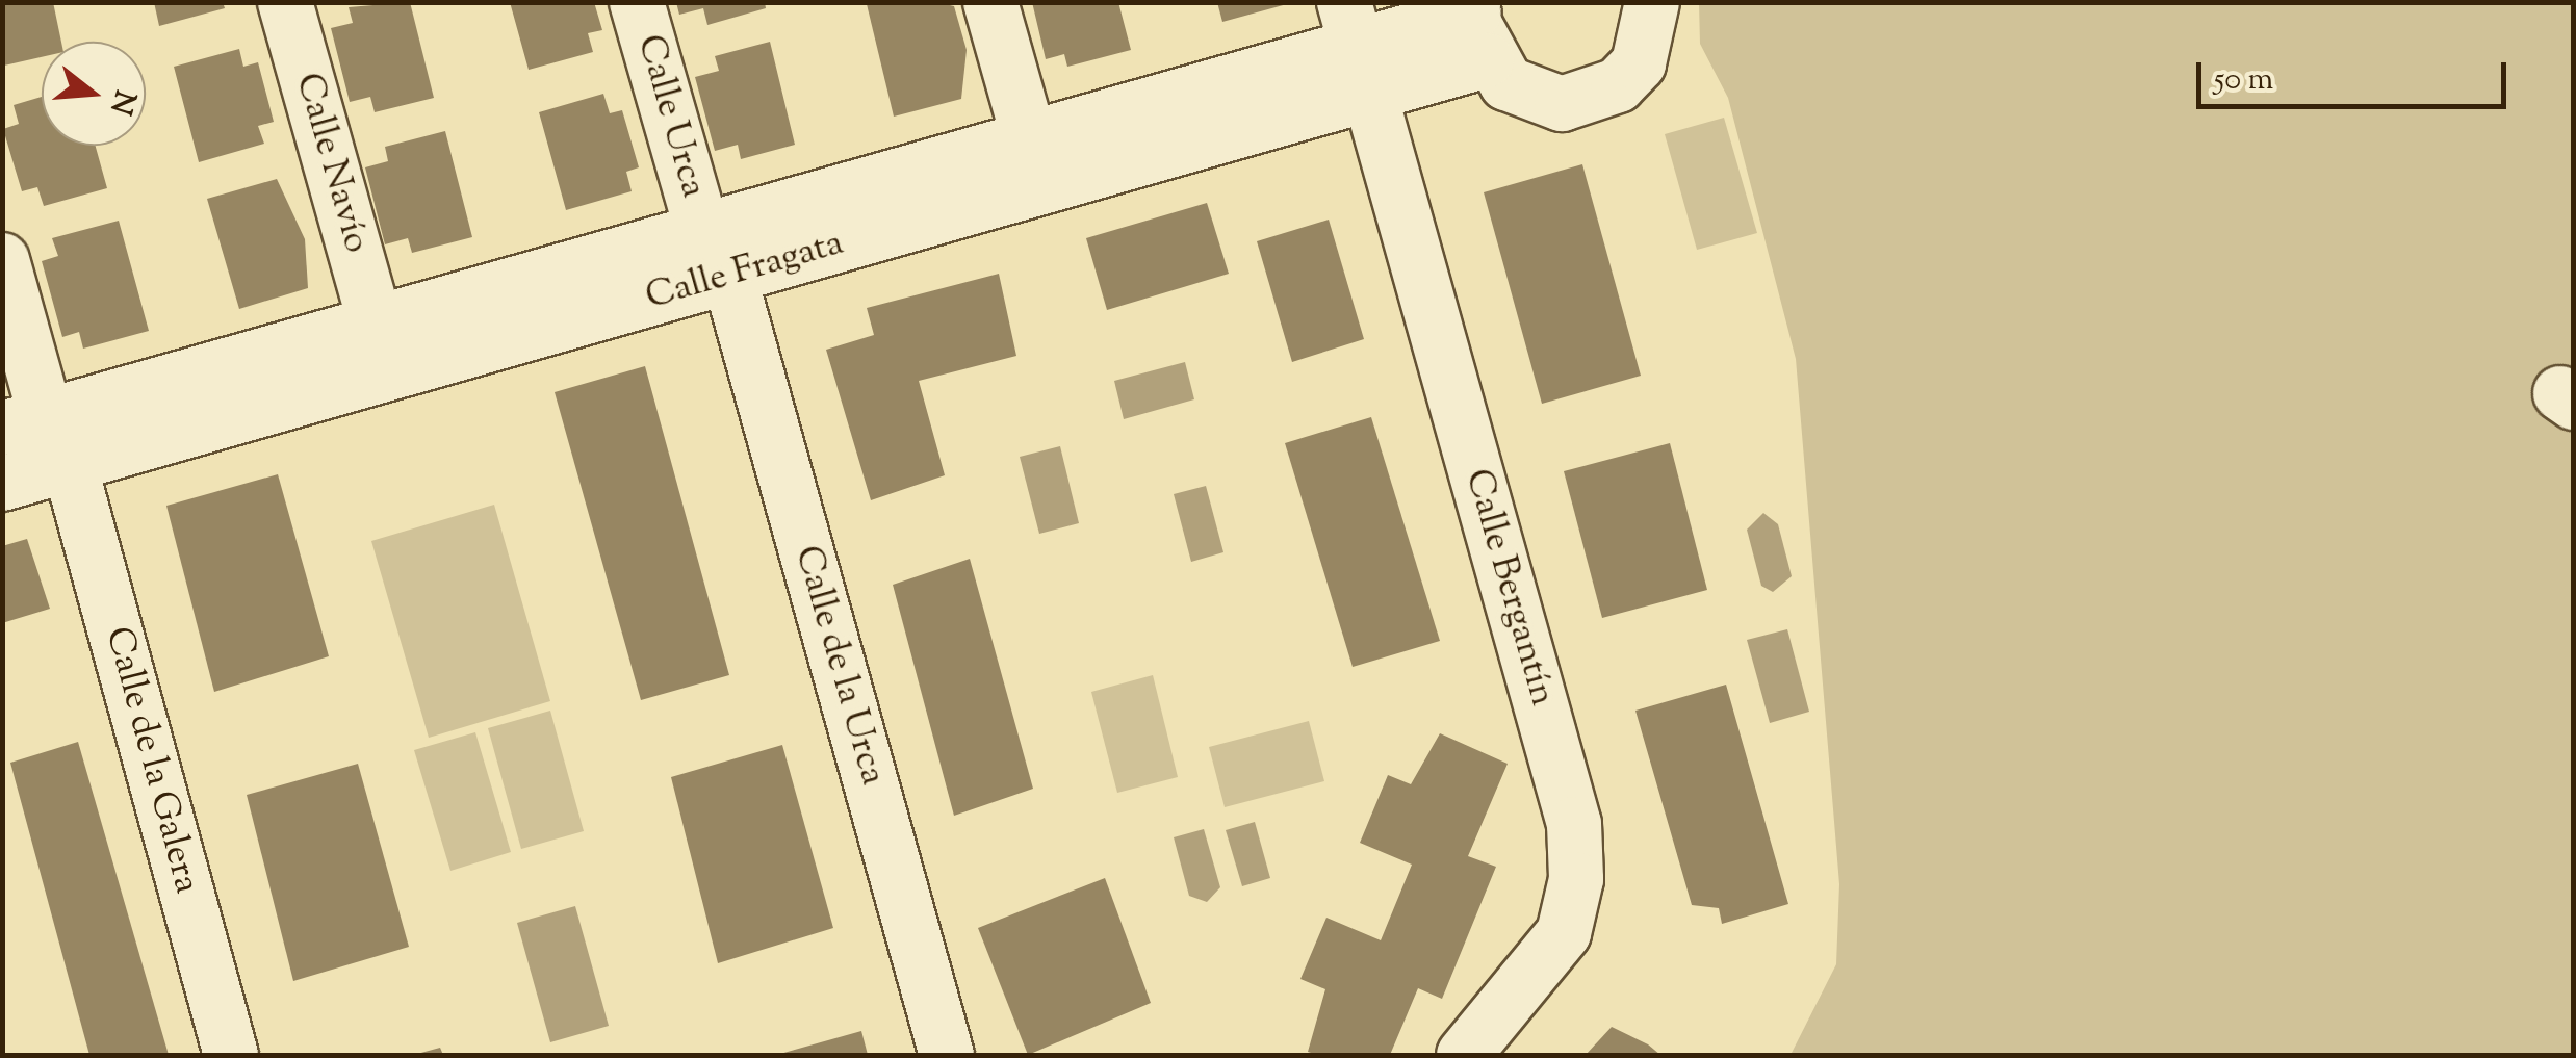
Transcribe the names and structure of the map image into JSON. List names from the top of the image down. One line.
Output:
{"streets":{"street":["Calle Urca","Calle Navío","Calle Fragata","Calle Bergantín","Calle de la Urca","Calle de la Galera"]},"crossings":[["Calle Urca","Calle Fragata"],["Calle Urca","Calle de la Urca"],["Calle Navío","Calle Fragata"],["Calle Fragata","Calle Bergantín"],["Calle Fragata","Calle de la Urca"],["Calle Fragata","Calle de la Galera"]],"scale_bar":"50 m","north":"right"}
